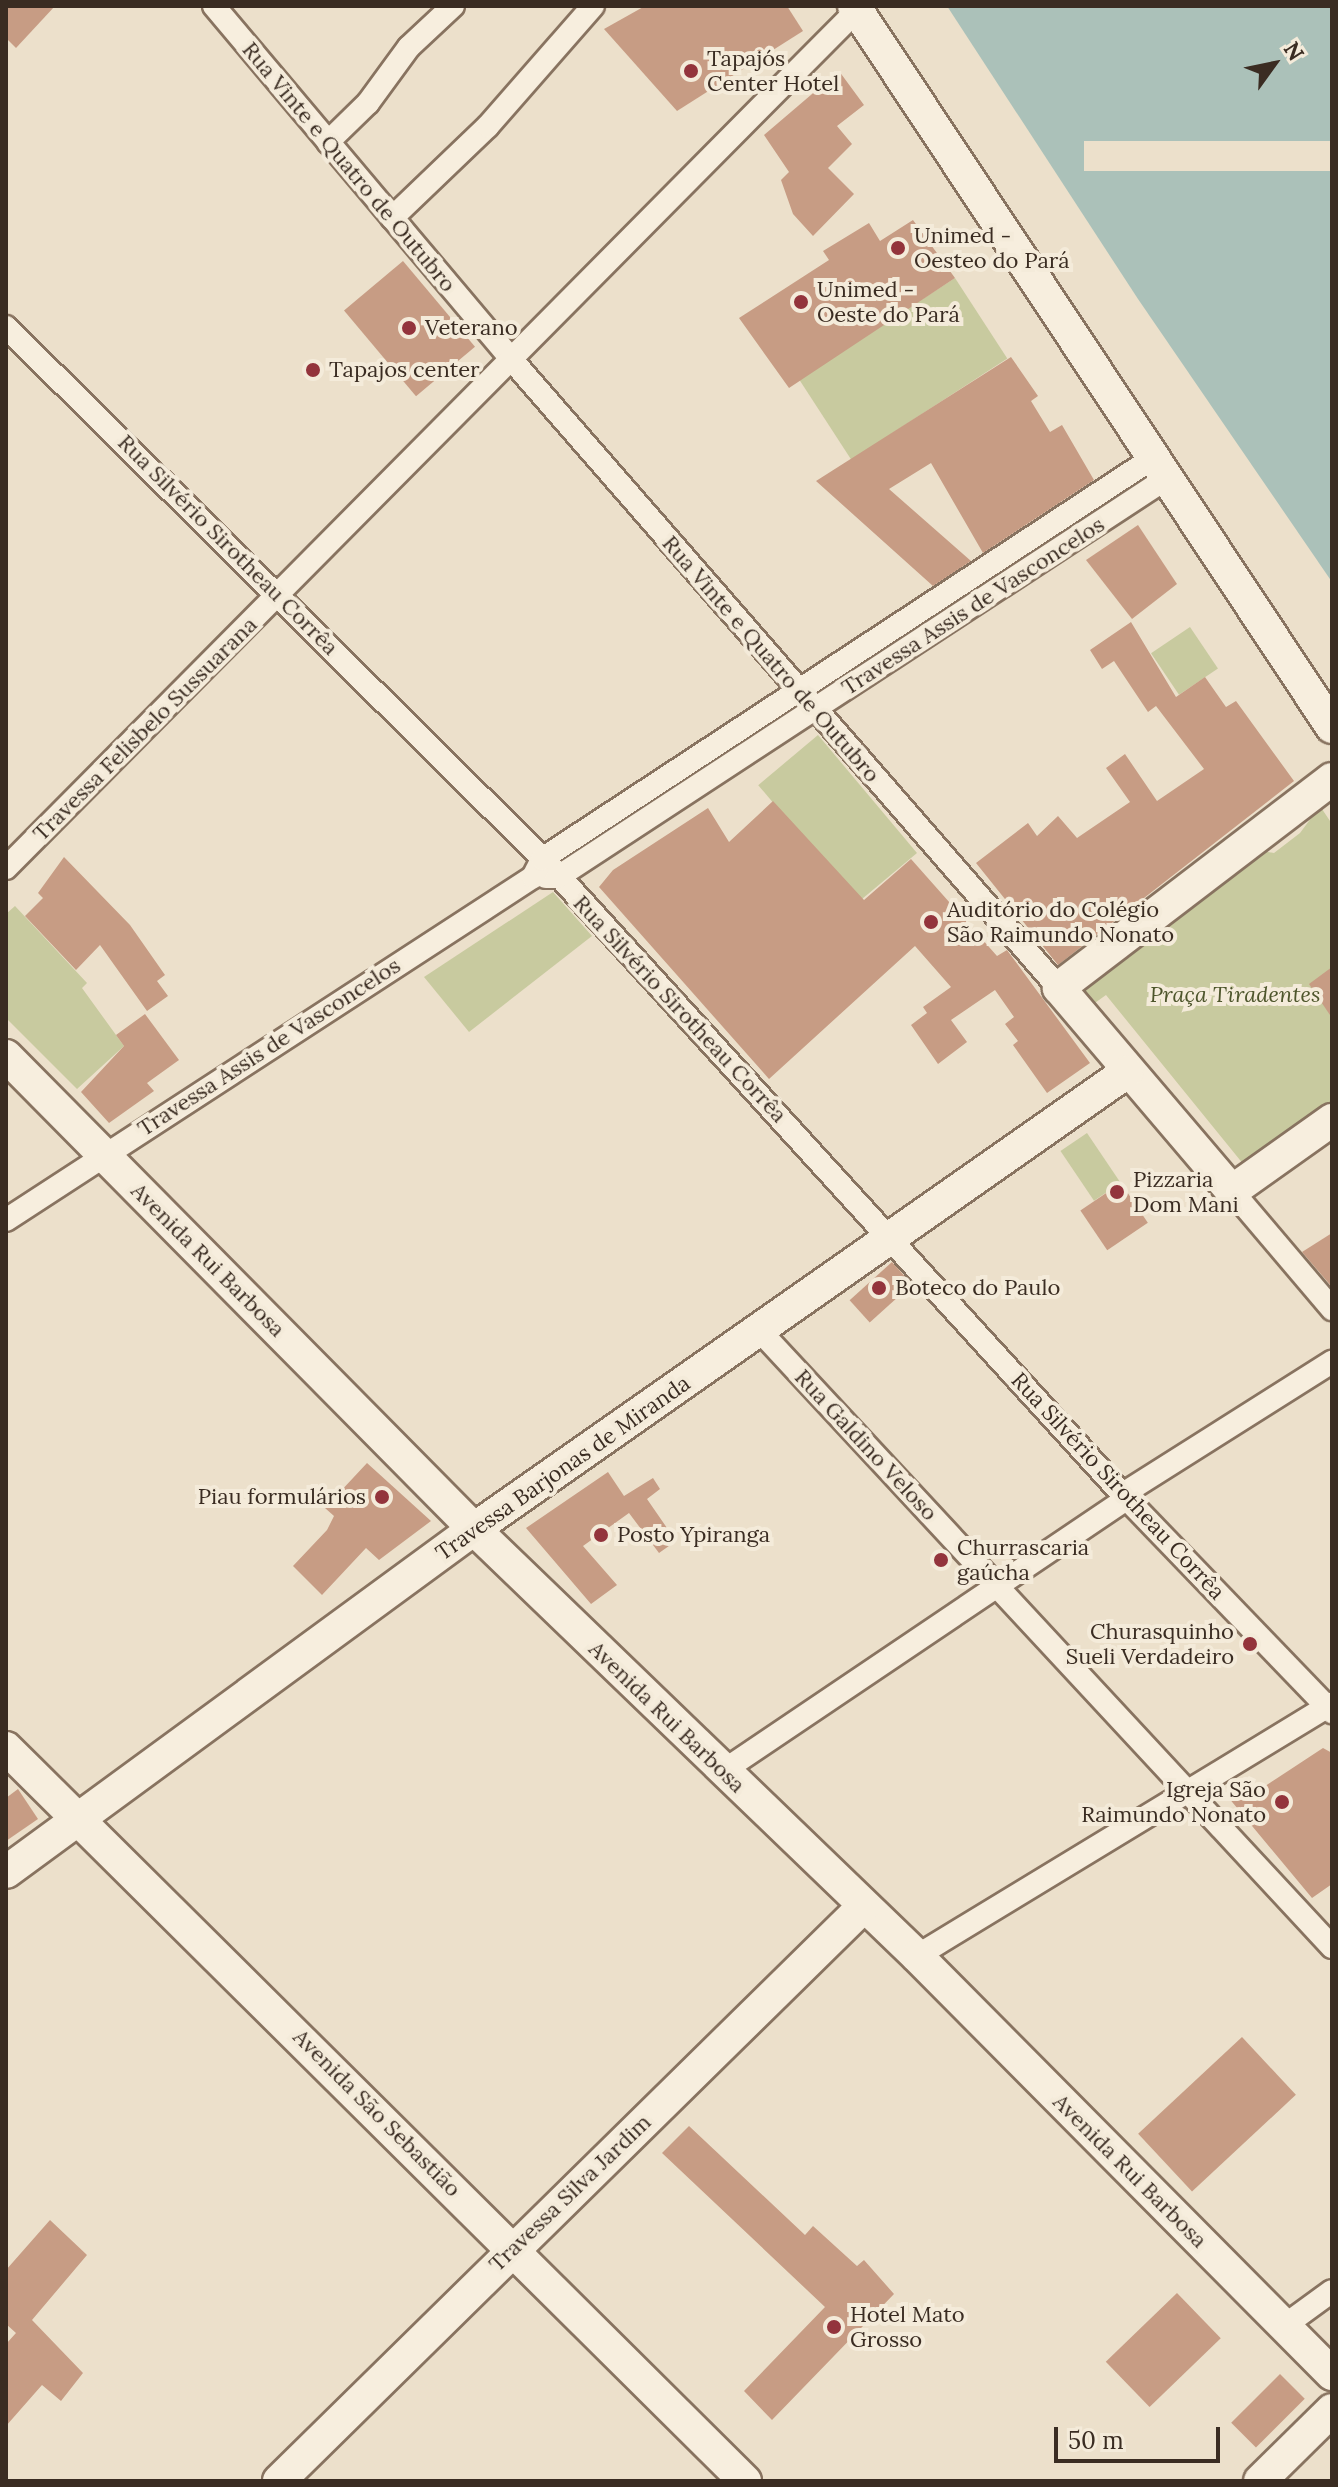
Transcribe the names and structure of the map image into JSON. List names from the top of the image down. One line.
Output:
{"streets":{"main road":["Rua Vinte e Quatro de Outubro","Avenida Rui Barbosa","Travessa Barjonas de Miranda","Avenida São Sebastião","Travessa Silva Jardim"],"street":["Rua Silvério Sirotheau Corrêa","Travessa Assis de Vasconcelos","Travessa Felisbelo Sussuarana","Rua Galdino Veloso"]},"crossings":[["Rua Vinte e Quatro de Outubro","Travessa Assis de Vasconcelos"],["Rua Vinte e Quatro de Outubro","Travessa Felisbelo Sussuarana"],["Rua Vinte e Quatro de Outubro","Travessa Barjonas de Miranda"],["Rua Silvério Sirotheau Corrêa","Travessa Assis de Vasconcelos"],["Rua Silvério Sirotheau Corrêa","Travessa Felisbelo Sussuarana"],["Rua Silvério Sirotheau Corrêa","Travessa Barjonas de Miranda"],["Travessa Assis de Vasconcelos","Avenida Rui Barbosa"],["Avenida Rui Barbosa","Travessa Barjonas de Miranda"],["Avenida Rui Barbosa","Travessa Silva Jardim"],["Rua Galdino Veloso","Travessa Barjonas de Miranda"],["Travessa Barjonas de Miranda","Avenida São Sebastião"],["Avenida São Sebastião","Travessa Silva Jardim"]],"parks":["Praça Tiradentes"],"places":["Tapajós Center Hotel","Unimed - Oesteo do Pará","Unimed - Oeste do Pará","Veterano","Tapajos center","Auditório do Colégio São Raimundo Nonato","Pizzaria Dom Mani","Boteco do Paulo","Piau formulários","Posto Ypiranga","Churrascaria gaúcha","Churasquinho Sueli Verdadeiro","Igreja São Raimundo Nonato","Hotel Mato Grosso"],"scale_bar":"50 m","north":"top right"}
